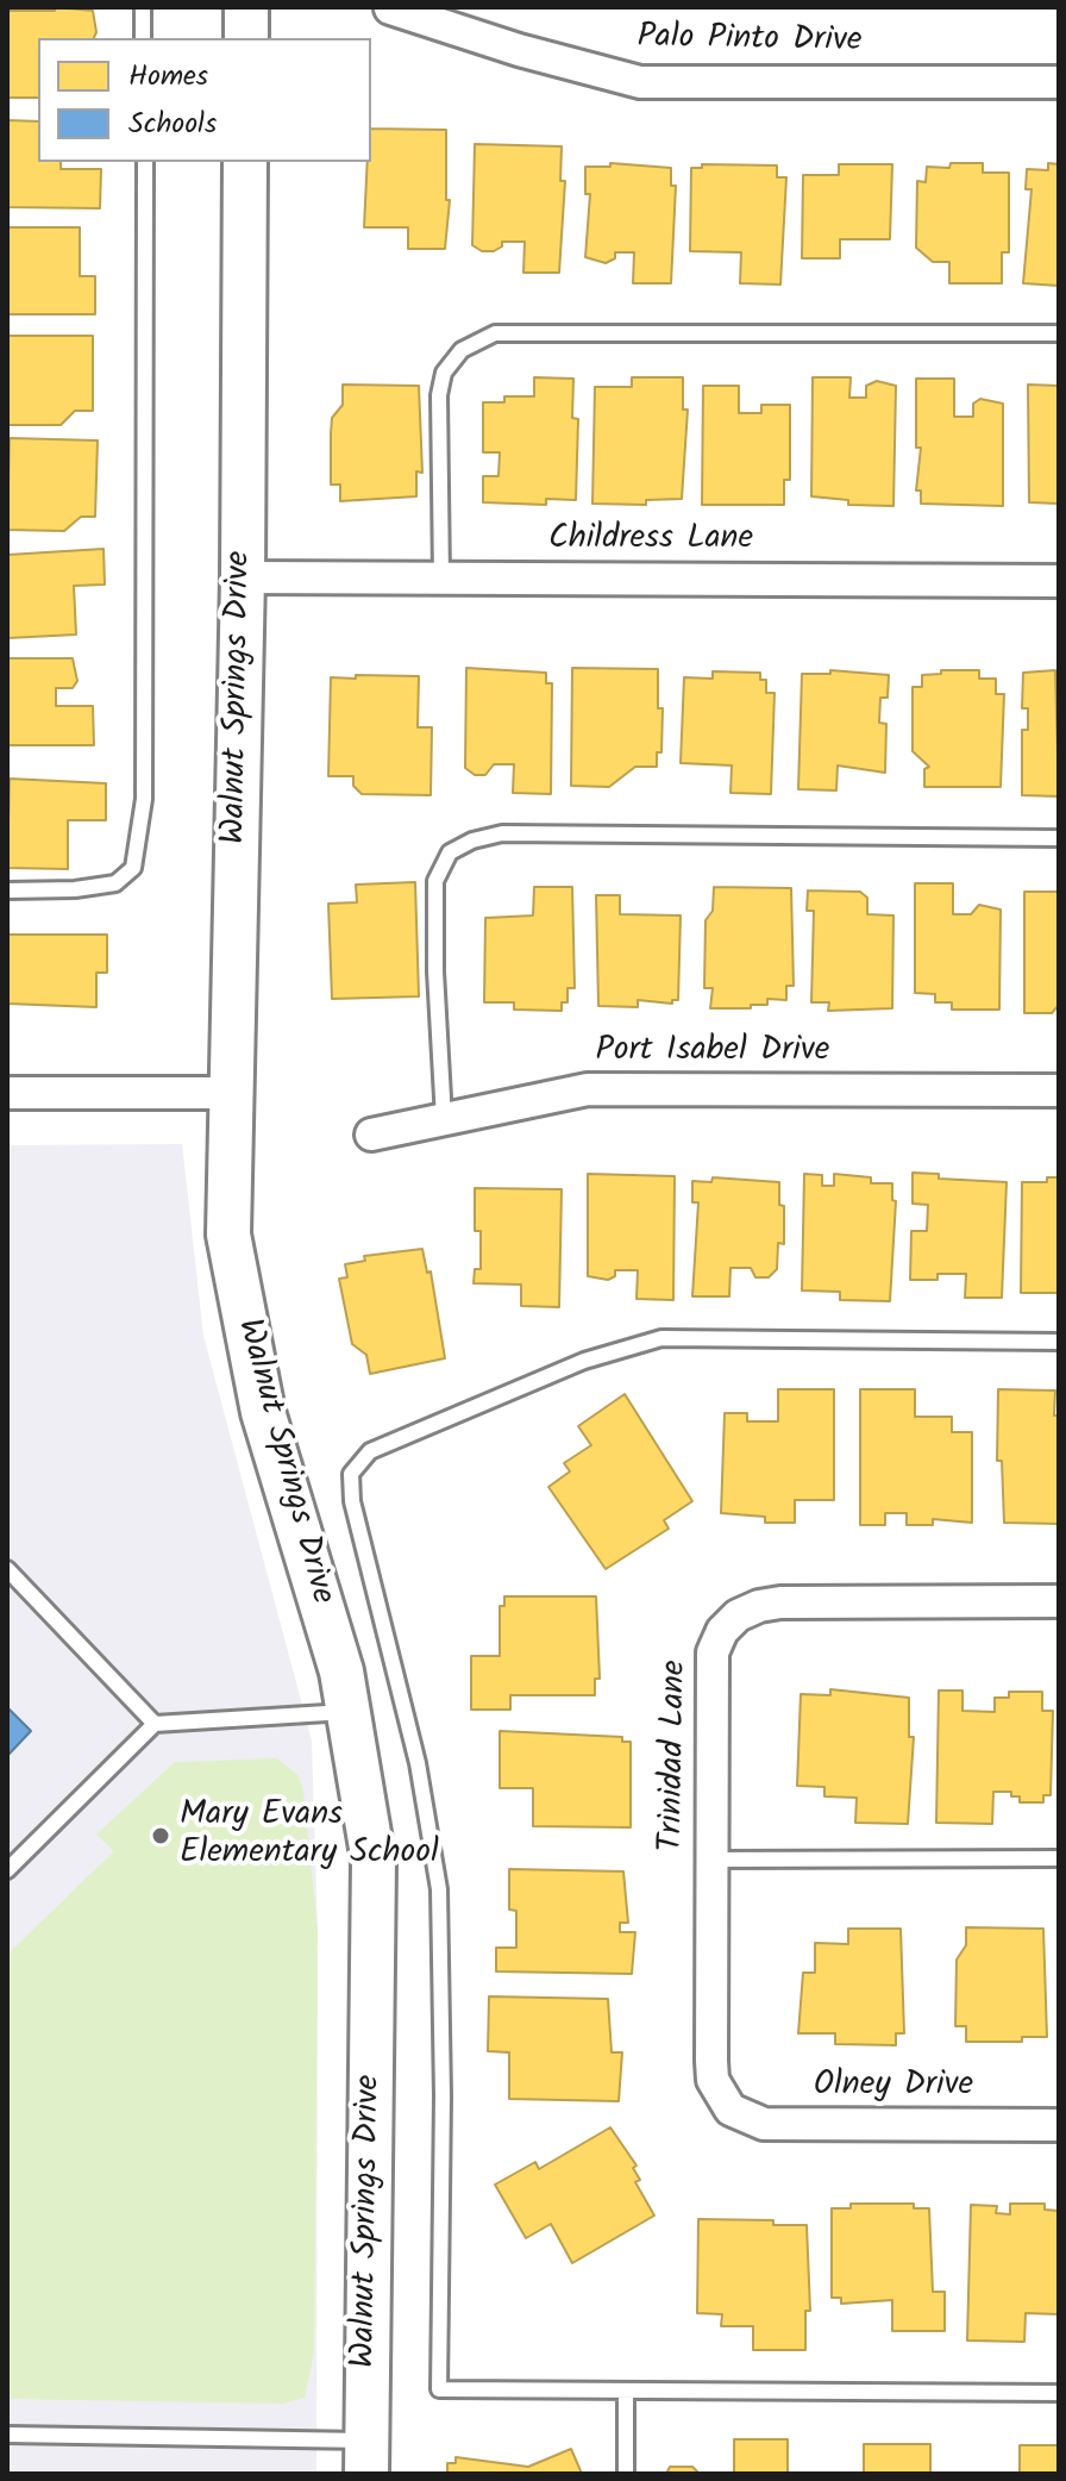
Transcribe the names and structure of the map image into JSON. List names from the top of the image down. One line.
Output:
{"streets":{"street":["Palo Pinto Drive","Childress Lane","Walnut Springs Drive","Port Isabel Drive","Trinidad Lane","Olney Drive"]},"crossings":[["Childress Lane","Walnut Springs Drive"],["Trinidad Lane","Olney Drive"]],"places":["Mary Evans Elementary School"],"legend":["Homes","Schools"]}
